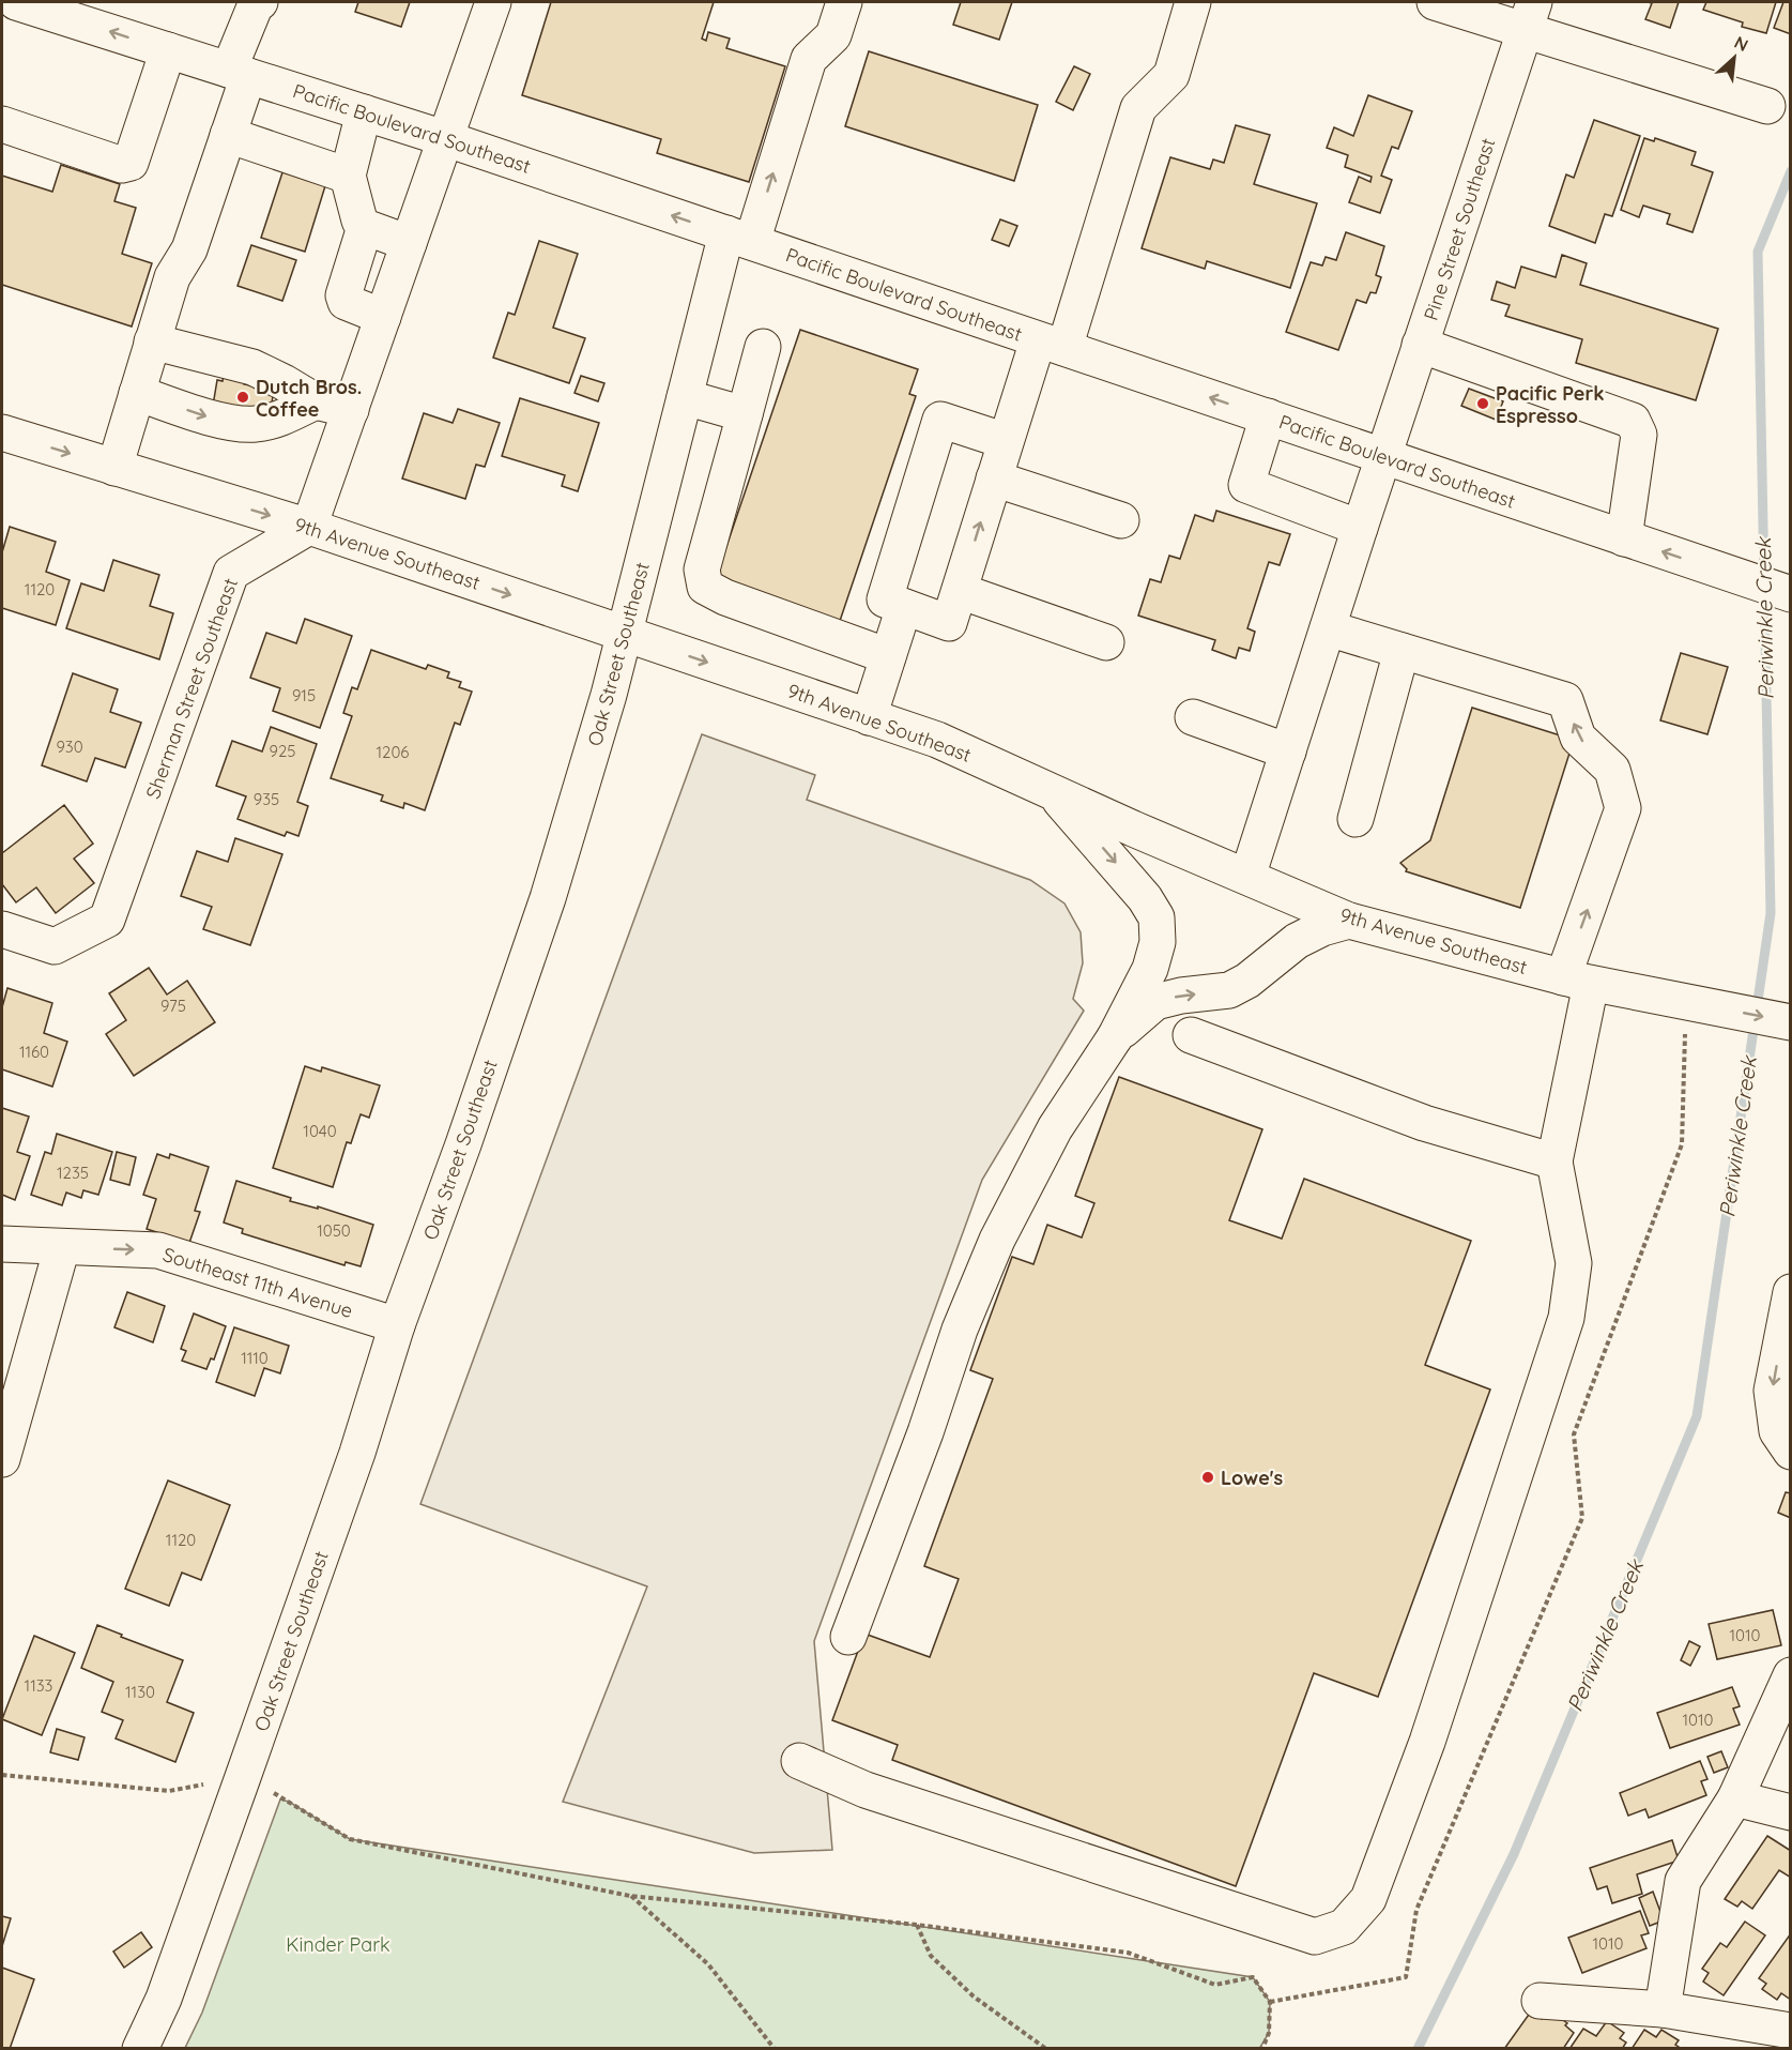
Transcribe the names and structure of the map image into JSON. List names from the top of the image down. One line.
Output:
{"streets":{"main road":["Pacific Boulevard Southeast","Pine Street Southeast","9th Avenue Southeast","Oak Street Southeast","Sherman Street Southeast","Southeast 11th Avenue"]},"crossings":[["Pacific Boulevard Southeast","Pine Street Southeast"],["Pacific Boulevard Southeast","Oak Street Southeast"],["Pine Street Southeast","9th Avenue Southeast"],["9th Avenue Southeast","Oak Street Southeast"],["9th Avenue Southeast","Sherman Street Southeast"],["Oak Street Southeast","Southeast 11th Avenue"]],"one_way":["Southeast 11th Avenue"],"water":["Periwinkle Creek"],"parks":["Kinder Park"],"places":["Dutch Bros. Coffee","Pacific Perk Espresso","Lowe's"],"house_numbers":["1120","915","930","925","1206","935","975","1160","1040","1235","1050","1110","1120","1010","1133","1130","1010","1010"],"north":"top right"}
